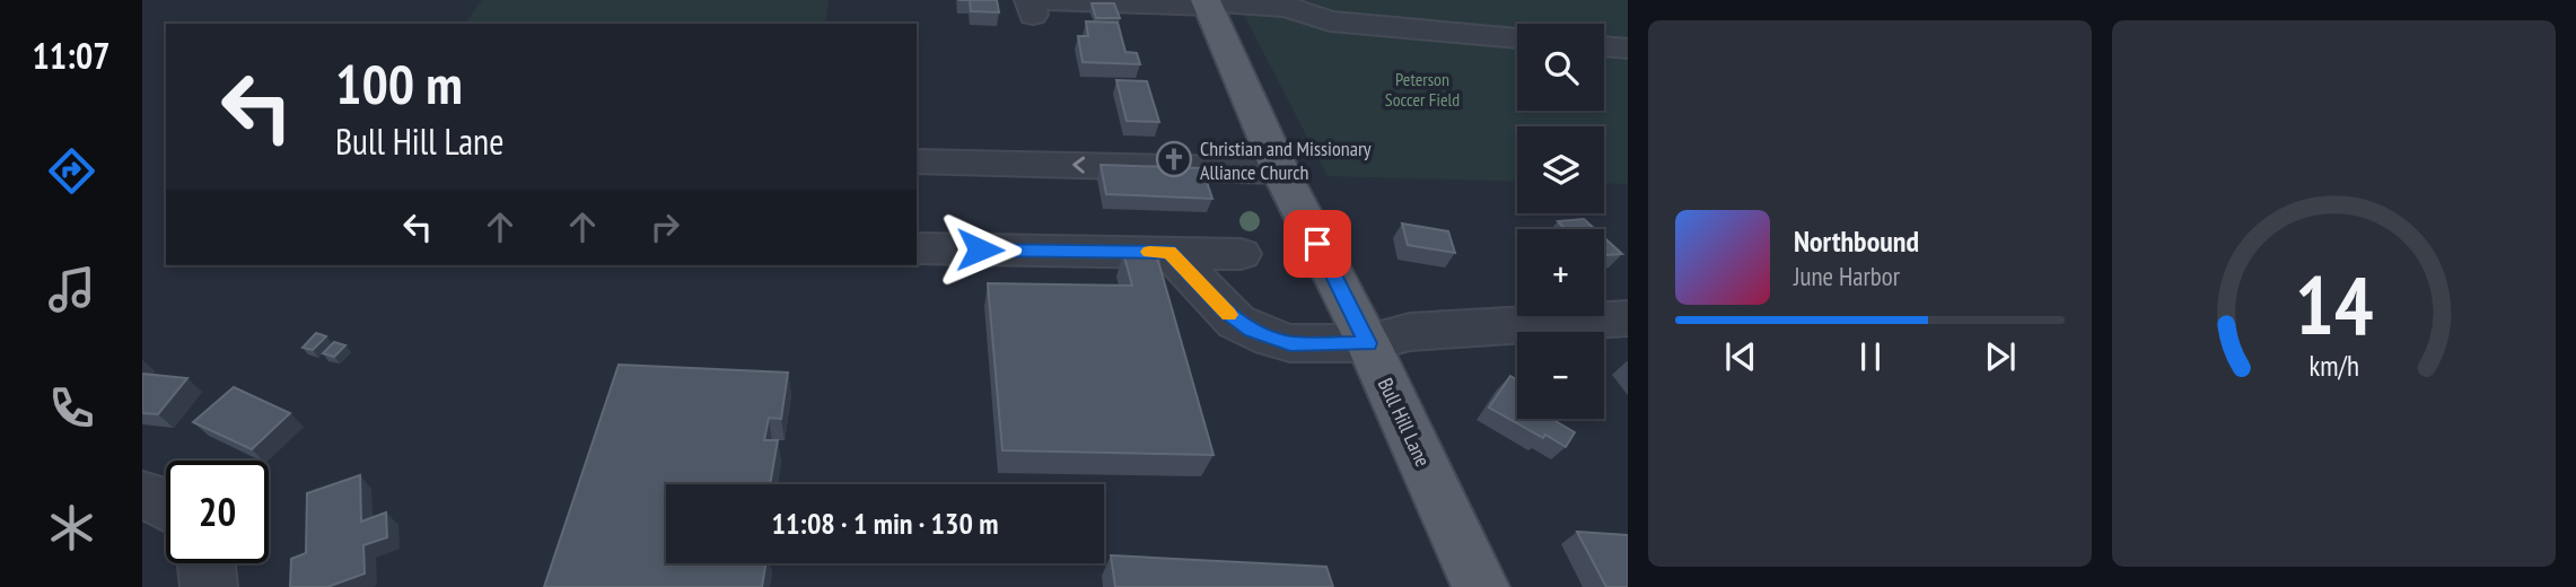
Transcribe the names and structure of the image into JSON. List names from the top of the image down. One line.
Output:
{"streets":{"main road":["Bull Hill Lane"]},"parks":["Peterson Soccer Field"],"places":{"church":["Christian and Missionary Alliance Church"]},"page":{"tabs":"11:07","map_buttons":["+","−"],"turn":["100 m","Bull Hill Lane"],"song":["Northbound","June Harbor"],"limit":"20","trip":"11:08 · 1 min · 130 m","gauge":["14","km/h"]}}
